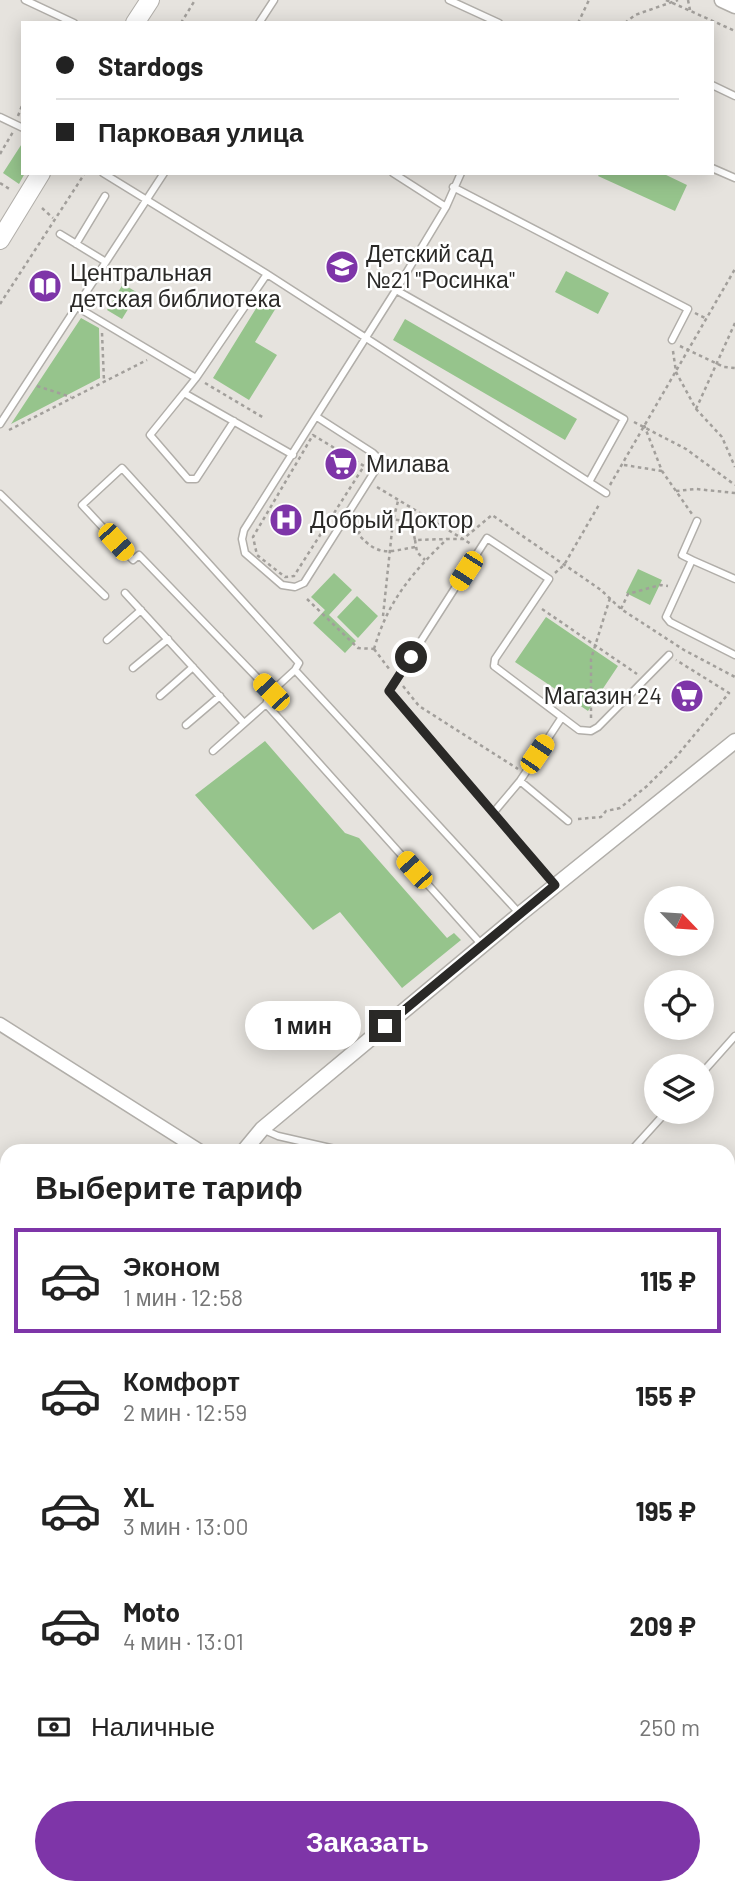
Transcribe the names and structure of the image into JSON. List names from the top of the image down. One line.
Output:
{"places":{"school or university":["Детский сад №21 \"Росинка\""],"library":["Центральная детская библиотека"],"supermarket":["Милава","Магазин 24"],"hospital":["Добрый Доктор"]},"north":"bottom right","page":{"banner":["Stardogs","Парковая улица"],"bubble":"1 мин","heading":"Выберите тариф","list":[{"name":"Эконом","note":"1 мин · 12:58","value":"115 ₽"},{"name":"Комфорт","note":"2 мин · 12:59","value":"155 ₽"},{"name":"XL","note":"3 мин · 13:00","value":"195 ₽"},{"name":"Moto","note":"4 мин · 13:01","value":"209 ₽"}],"pay":["Наличные","250 m"],"buttons":"Заказать"}}
